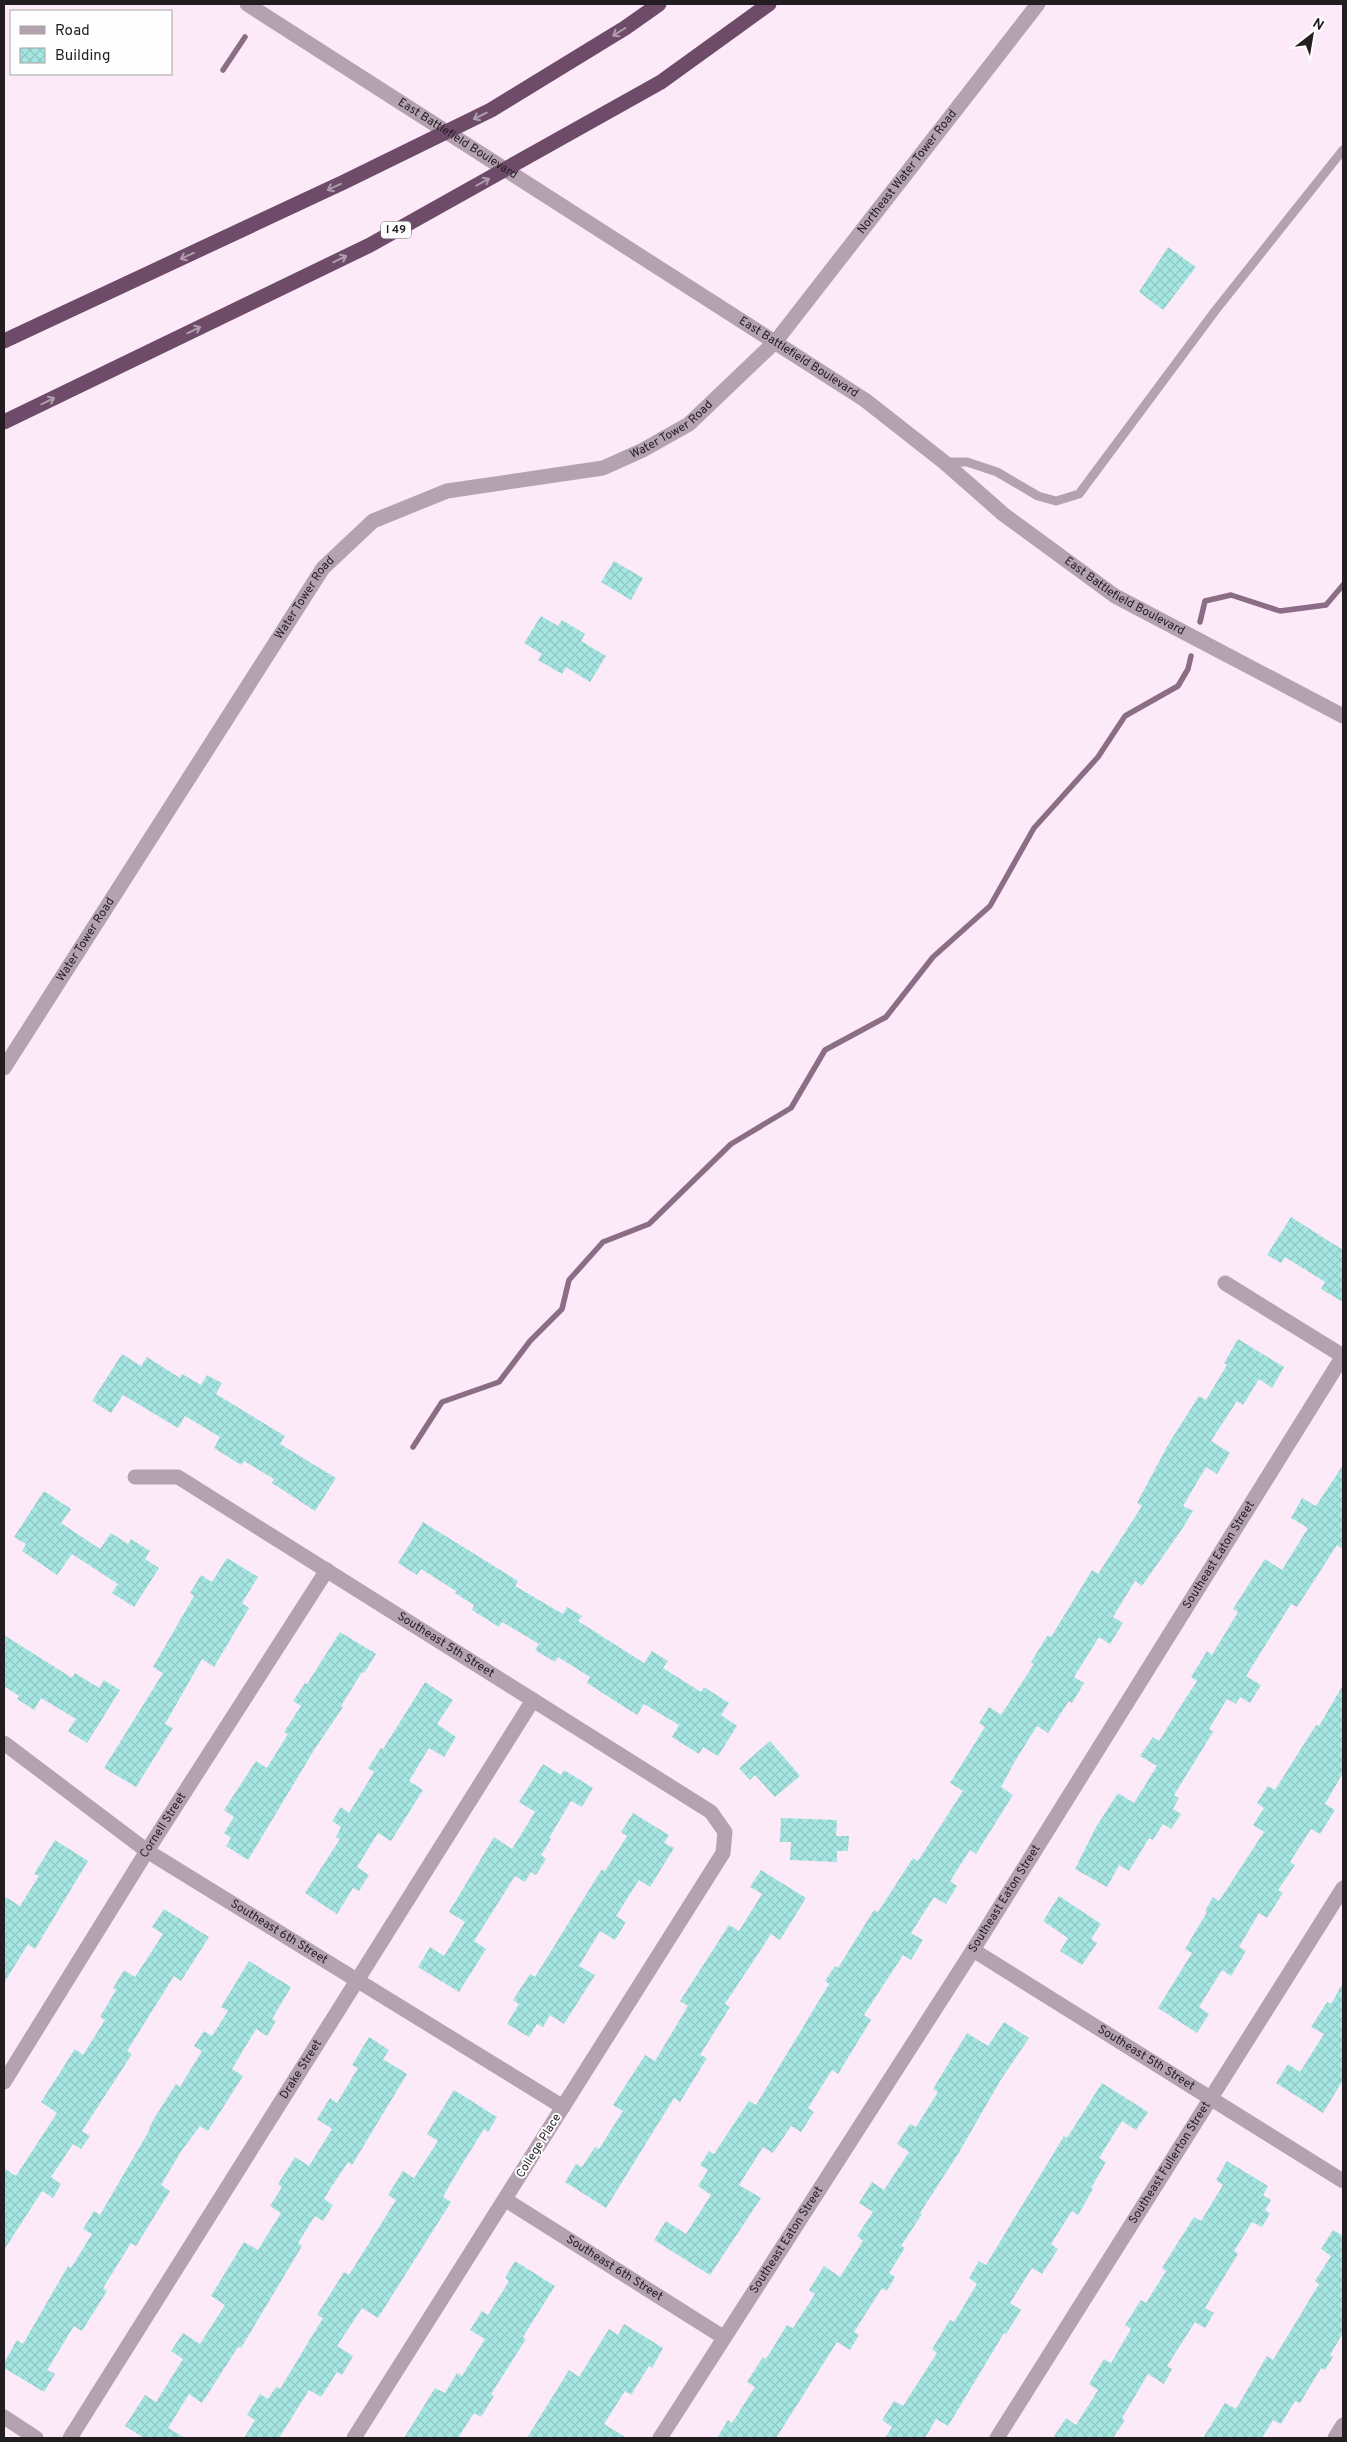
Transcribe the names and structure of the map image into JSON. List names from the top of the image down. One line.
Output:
{"streets":{"highway":["I 49"],"street":["East Battlefield Boulevard","Northeast Water Tower Road","Water Tower Road","Southeast Eaton Street","Southeast 5th Street","Cornell Street","Southeast 6th Street","Drake Street","College Place","Southeast Fullerton Street"]},"crossings":[["East Battlefield Boulevard","Northeast Water Tower Road"],["East Battlefield Boulevard","Water Tower Road"],["Northeast Water Tower Road","Water Tower Road"],["Southeast Eaton Street","Southeast 5th Street"],["Southeast Eaton Street","Southeast 6th Street"],["Southeast 5th Street","Cornell Street"],["Southeast 5th Street","Drake Street"],["Southeast 5th Street","College Place"],["Southeast 5th Street","Southeast Fullerton Street"],["Cornell Street","Southeast 6th Street"],["Southeast 6th Street","Drake Street"],["Southeast 6th Street","College Place"]],"legend":["Road","Building"],"north":"top right"}
